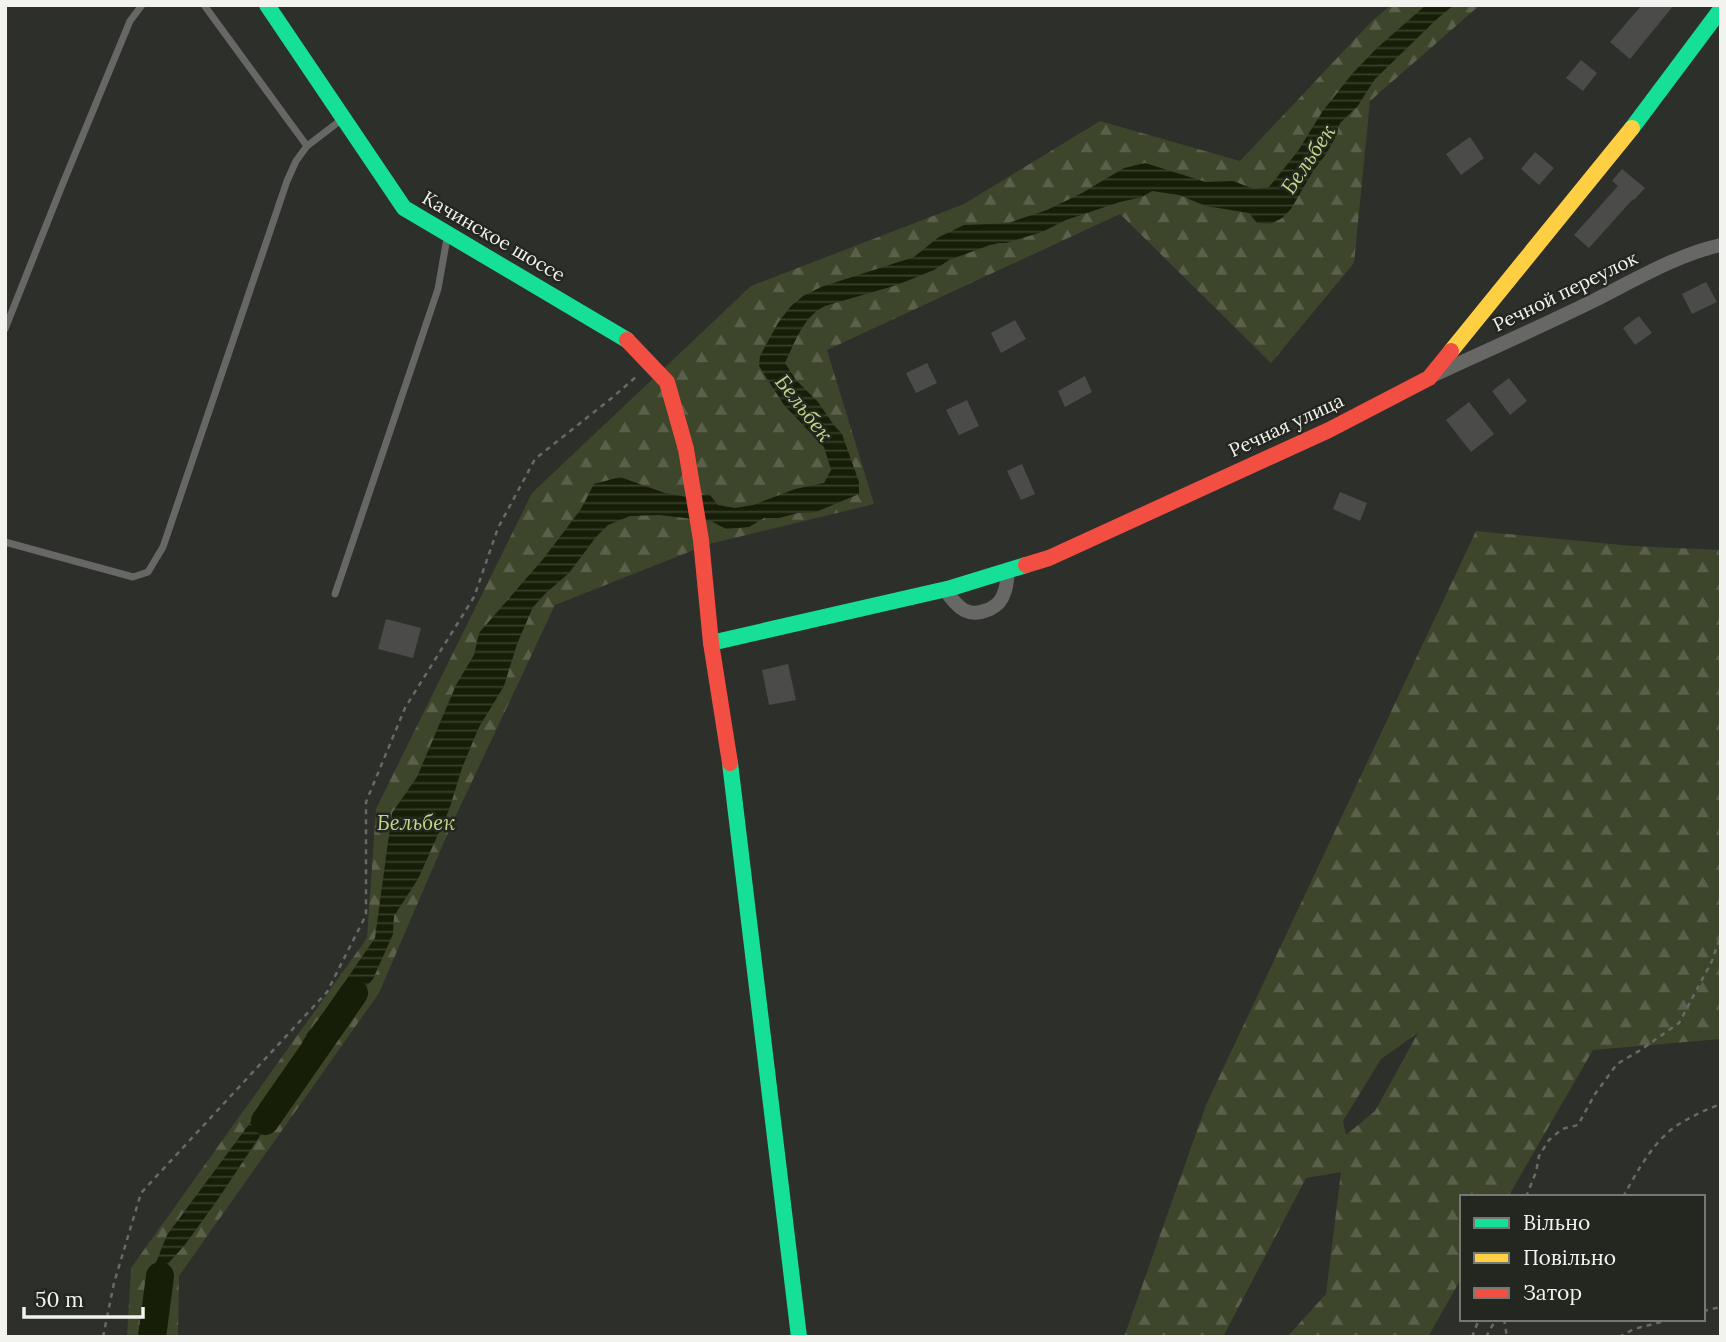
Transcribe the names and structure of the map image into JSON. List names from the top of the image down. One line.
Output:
{"streets":{"main road":["Качинское шоссе","Речная улица"],"street":["Речной переулок"]},"crossings":[["Качинское шоссе","Речная улица"],["Речной переулок","Речная улица"]],"water":["Бельбек"],"legend":["Вільно","Повільно","Затор"],"scale_bar":"50 m"}
